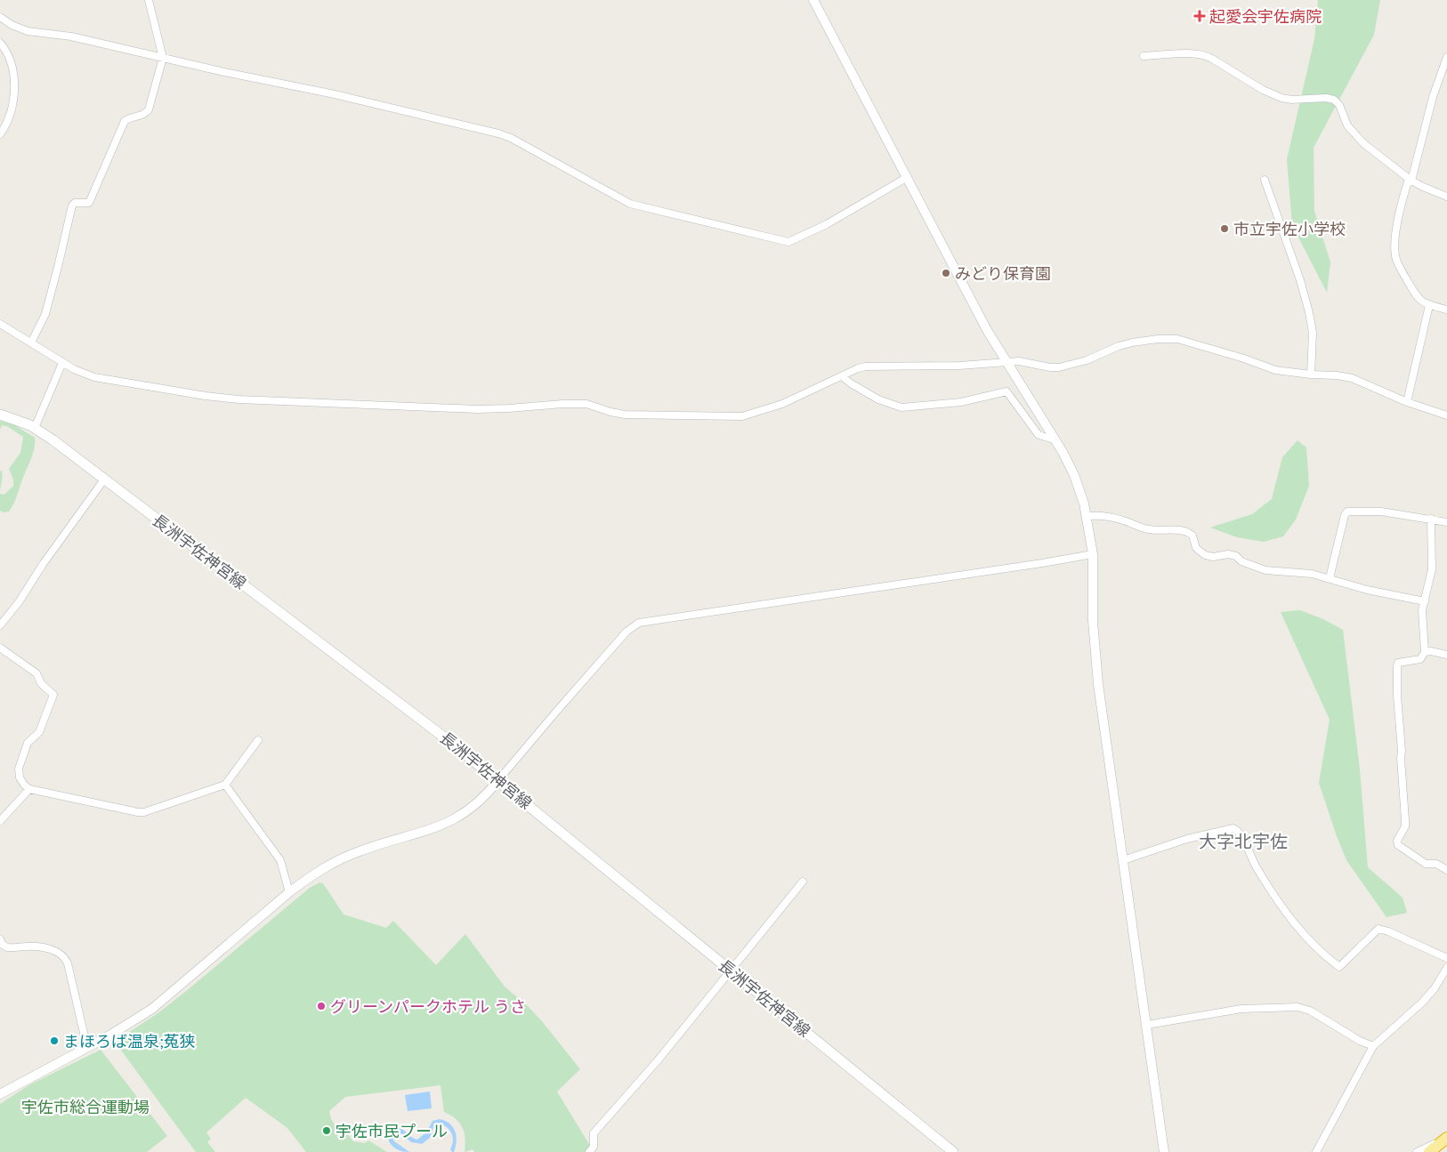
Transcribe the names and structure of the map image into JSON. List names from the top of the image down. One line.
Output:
{"streets":{"main road":["長洲宇佐神宮線"]},"districts":["大字北宇佐"],"parks":["宇佐市総合運動場"],"places":{"health":["起愛会宇佐病院"],"other":["市立宇佐小学校","みどり保育園","グリーンパークホテル うさ","まほろば温泉;菟狭","宇佐市民プール"]}}
